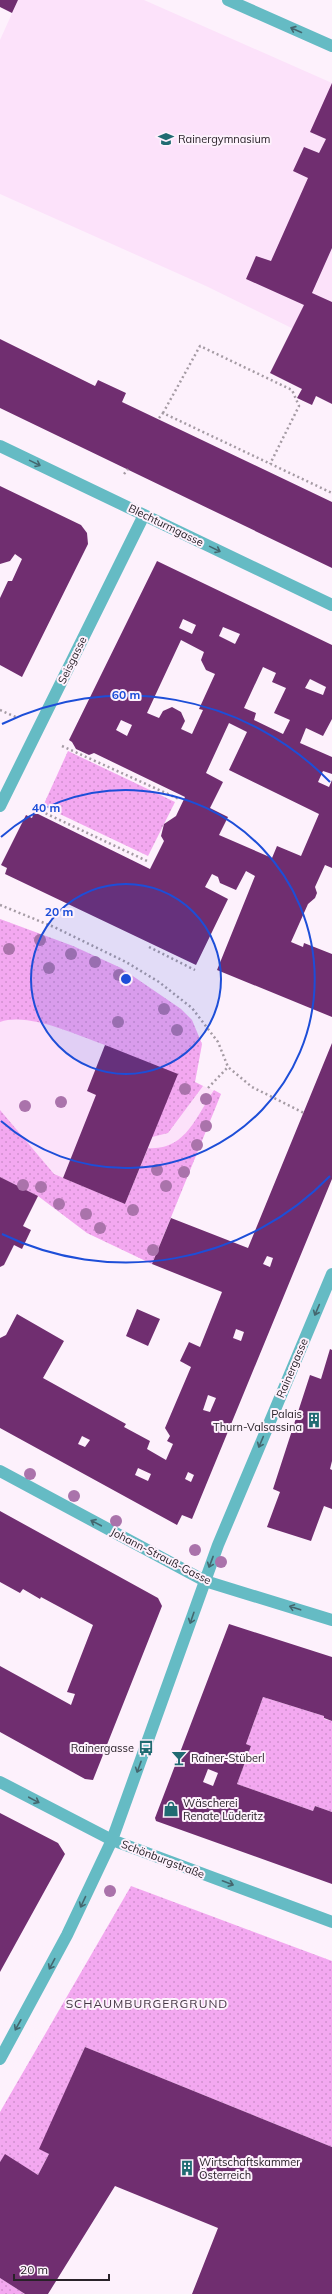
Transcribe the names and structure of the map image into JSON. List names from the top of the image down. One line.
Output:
{"streets":{"street":["Blechturmgasse","Seisgasse","Rainergasse","Johann-Strauß-Gasse","Schönburgstraße"]},"crossings":[["Blechturmgasse","Seisgasse"],["Rainergasse","Johann-Strauß-Gasse"],["Rainergasse","Schönburgstraße"]],"one_way":["Blechturmgasse","Rainergasse","Johann-Strauß-Gasse","Schönburgstraße"],"districts":["SCHAUMBURGERGRUND"],"places":{"school or university":["Rainergymnasium"],"building":["Palais Thurn-Valsassina","Wirtschaftskammer Österreich"],"bus stop":["Rainergasse"],"bar":["Rainer-Stüberl"],"shop":["Wäscherei Renate Lüderitz"]},"scale_bar":"20 m","rings":["60 m","40 m","20 m"]}
